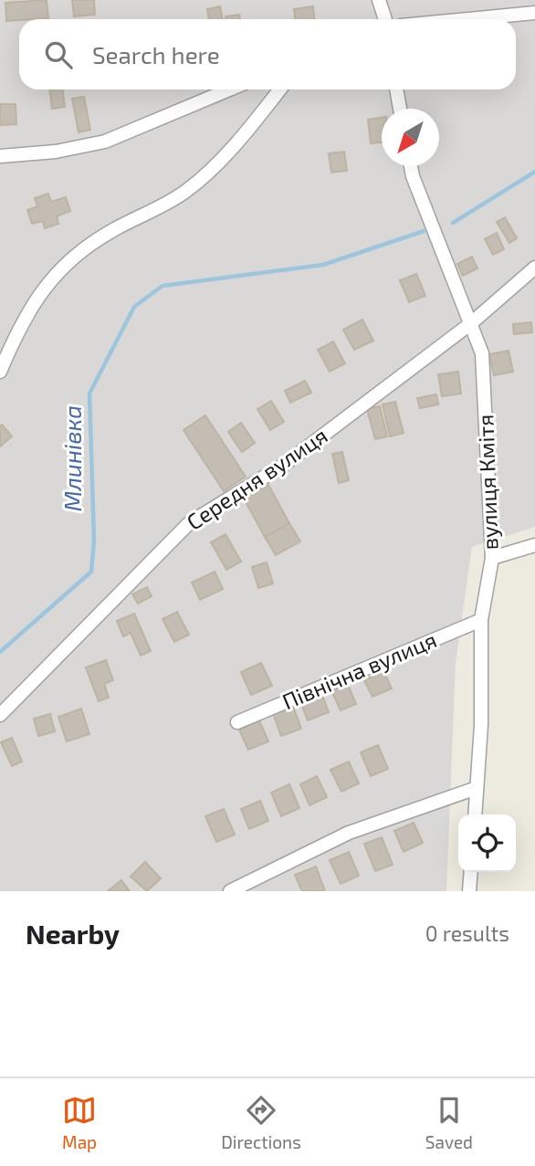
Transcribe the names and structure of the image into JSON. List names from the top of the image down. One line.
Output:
{"streets":{"street":["Середня вулиця","вулиця Кмітя","Північна вулиця"]},"crossings":[["Середня вулиця","вулиця Кмітя"],["вулиця Кмітя","Північна вулиця"]],"water":["Млинівка"],"north":"bottom left","page":{"search":"Search here","heading":["Nearby","0 results"],"nav":["Map","Directions","Saved"]}}
